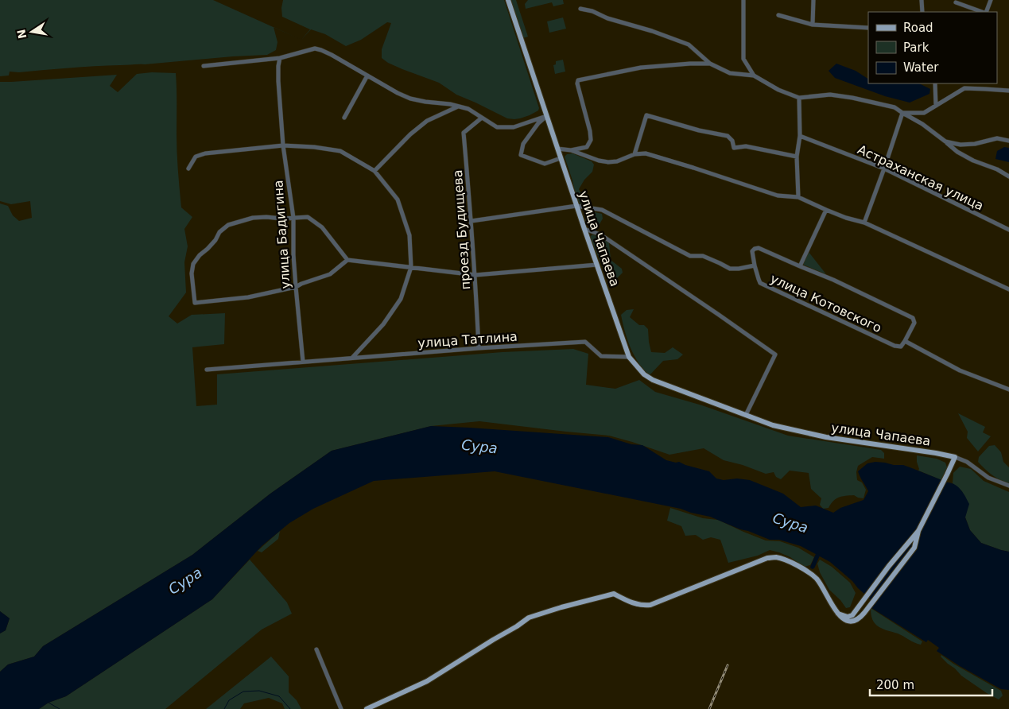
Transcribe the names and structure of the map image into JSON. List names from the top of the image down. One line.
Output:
{"streets":{"main road":["улица Чапаева"],"street":["Астраханская улица","проезд Будищева","улица Бадигина","улица Котовского","улица Татлина"]},"crossings":[["проезд Будищева","улица Татлина"],["улица Бадигина","улица Татлина"],["улица Чапаева","улица Татлина"]],"water":["Сура"],"legend":["Road","Park","Water"],"scale_bar":"200 m","north":"left"}
